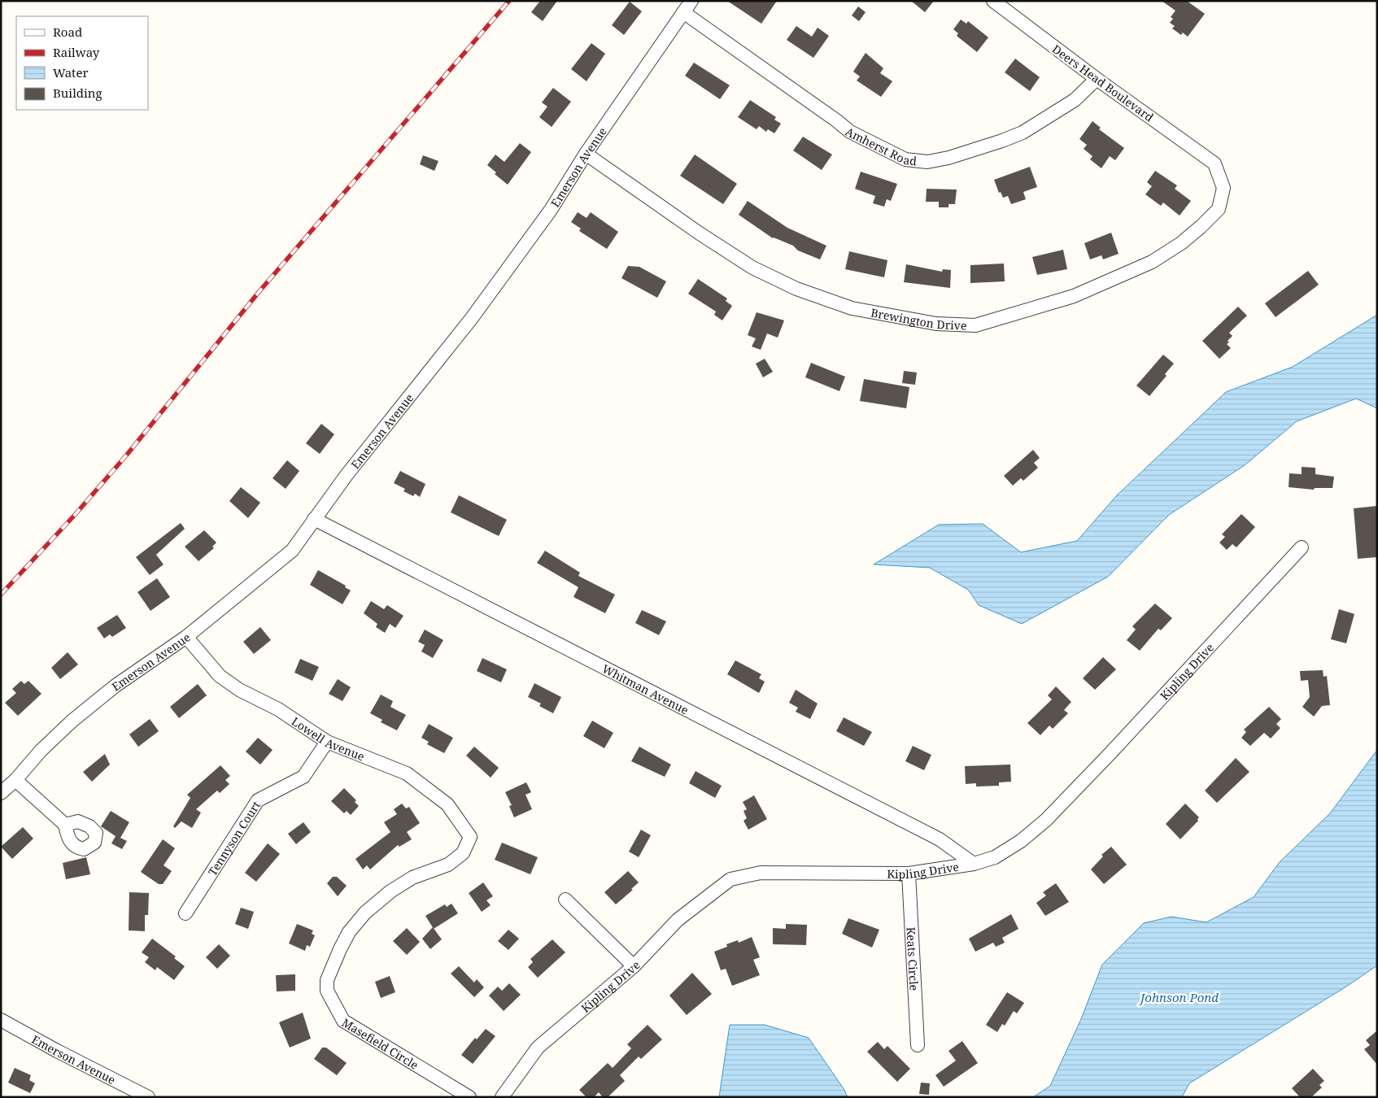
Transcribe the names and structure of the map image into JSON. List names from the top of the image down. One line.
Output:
{"streets":{"street":["Deers Head Boulevard","Amherst Road","Emerson Avenue","Brewington Drive","Kipling Drive","Whitman Avenue","Lowell Avenue","Tennyson Court","Keats Circle","Masefield Circle"]},"crossings":[["Deers Head Boulevard","Amherst Road"],["Deers Head Boulevard","Brewington Drive"],["Amherst Road","Emerson Avenue"],["Emerson Avenue","Brewington Drive"],["Emerson Avenue","Whitman Avenue"],["Emerson Avenue","Lowell Avenue"],["Kipling Drive","Whitman Avenue"],["Kipling Drive","Keats Circle"],["Lowell Avenue","Tennyson Court"],["Lowell Avenue","Masefield Circle"]],"water":["Johnson Pond"],"legend":["Road","Railway","Water","Building"]}
